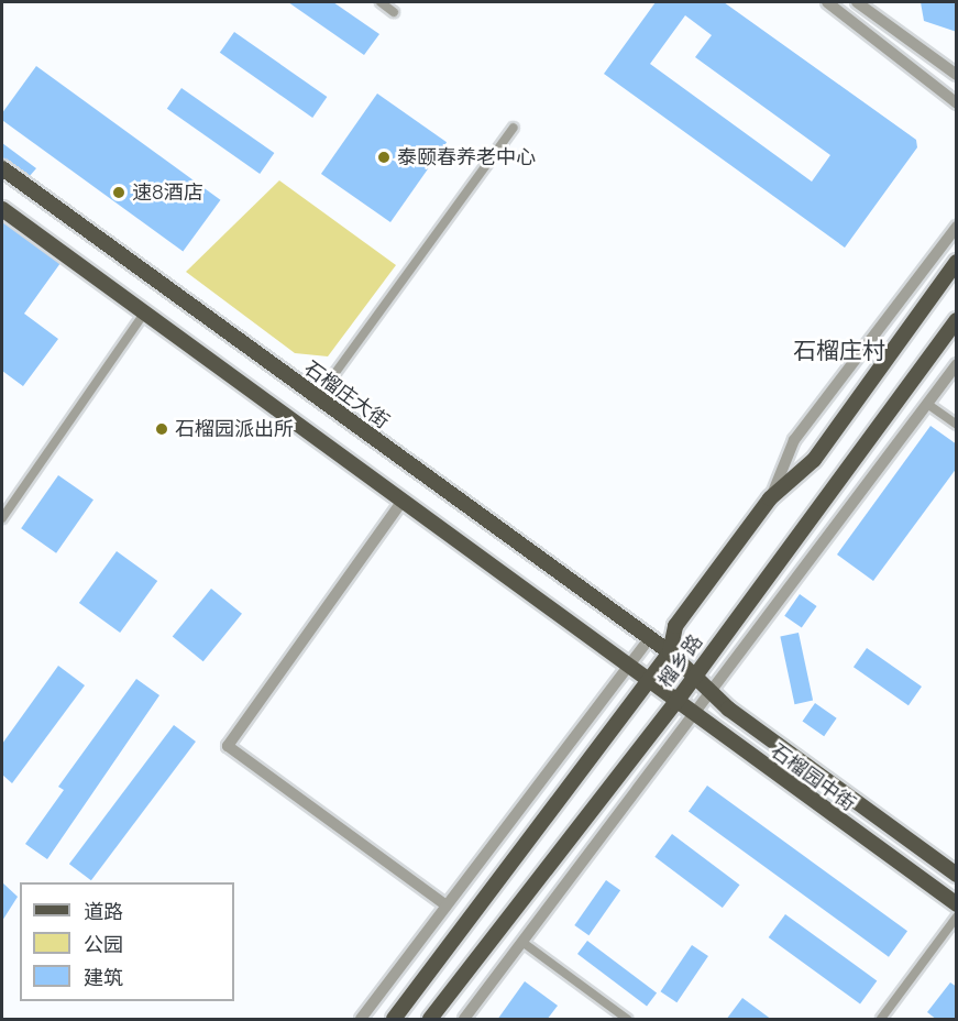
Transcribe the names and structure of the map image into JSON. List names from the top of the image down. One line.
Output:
{"streets":{"main road":["石榴庄大街","榴乡路","石榴园中街"]},"crossings":[["石榴庄大街","榴乡路"],["石榴庄大街","石榴园中街"],["榴乡路","石榴园中街"]],"districts":["石榴庄村"],"places":["泰颐春养老中心","速8酒店","石榴园派出所"],"legend":["道路","公园","建筑"]}
